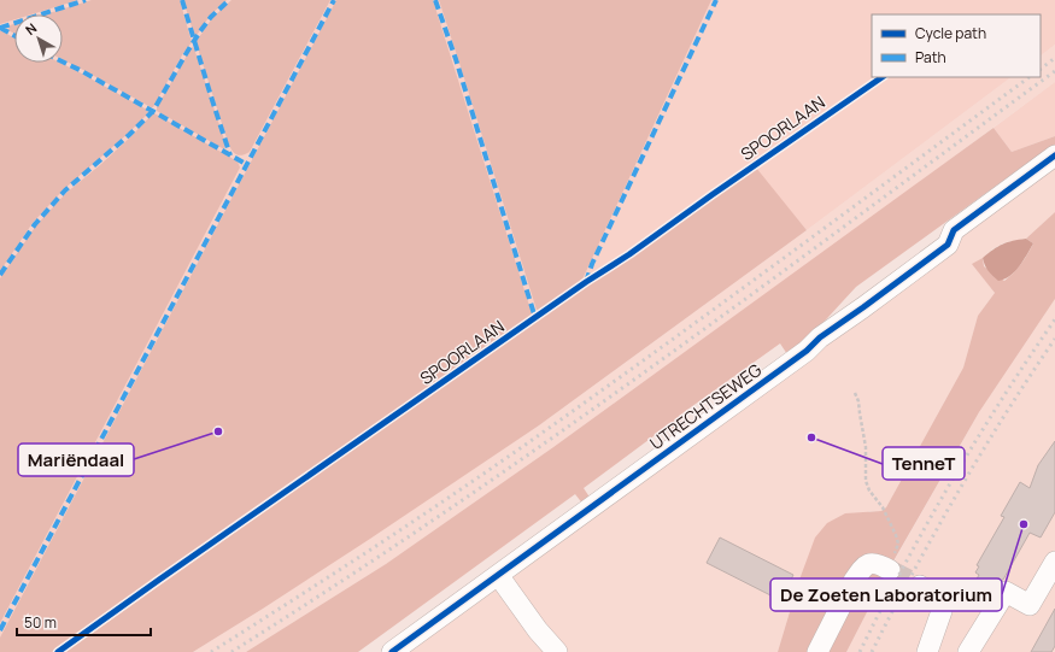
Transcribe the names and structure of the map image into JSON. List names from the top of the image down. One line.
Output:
{"streets":{"street":["UTRECHTSEWEG"],"cycle path":["SPOORLAAN"]},"places":["Mariëndaal","TenneT","De Zoeten Laboratorium"],"legend":["Cycle path","Path"],"scale_bar":"50 m","north":"top left"}
